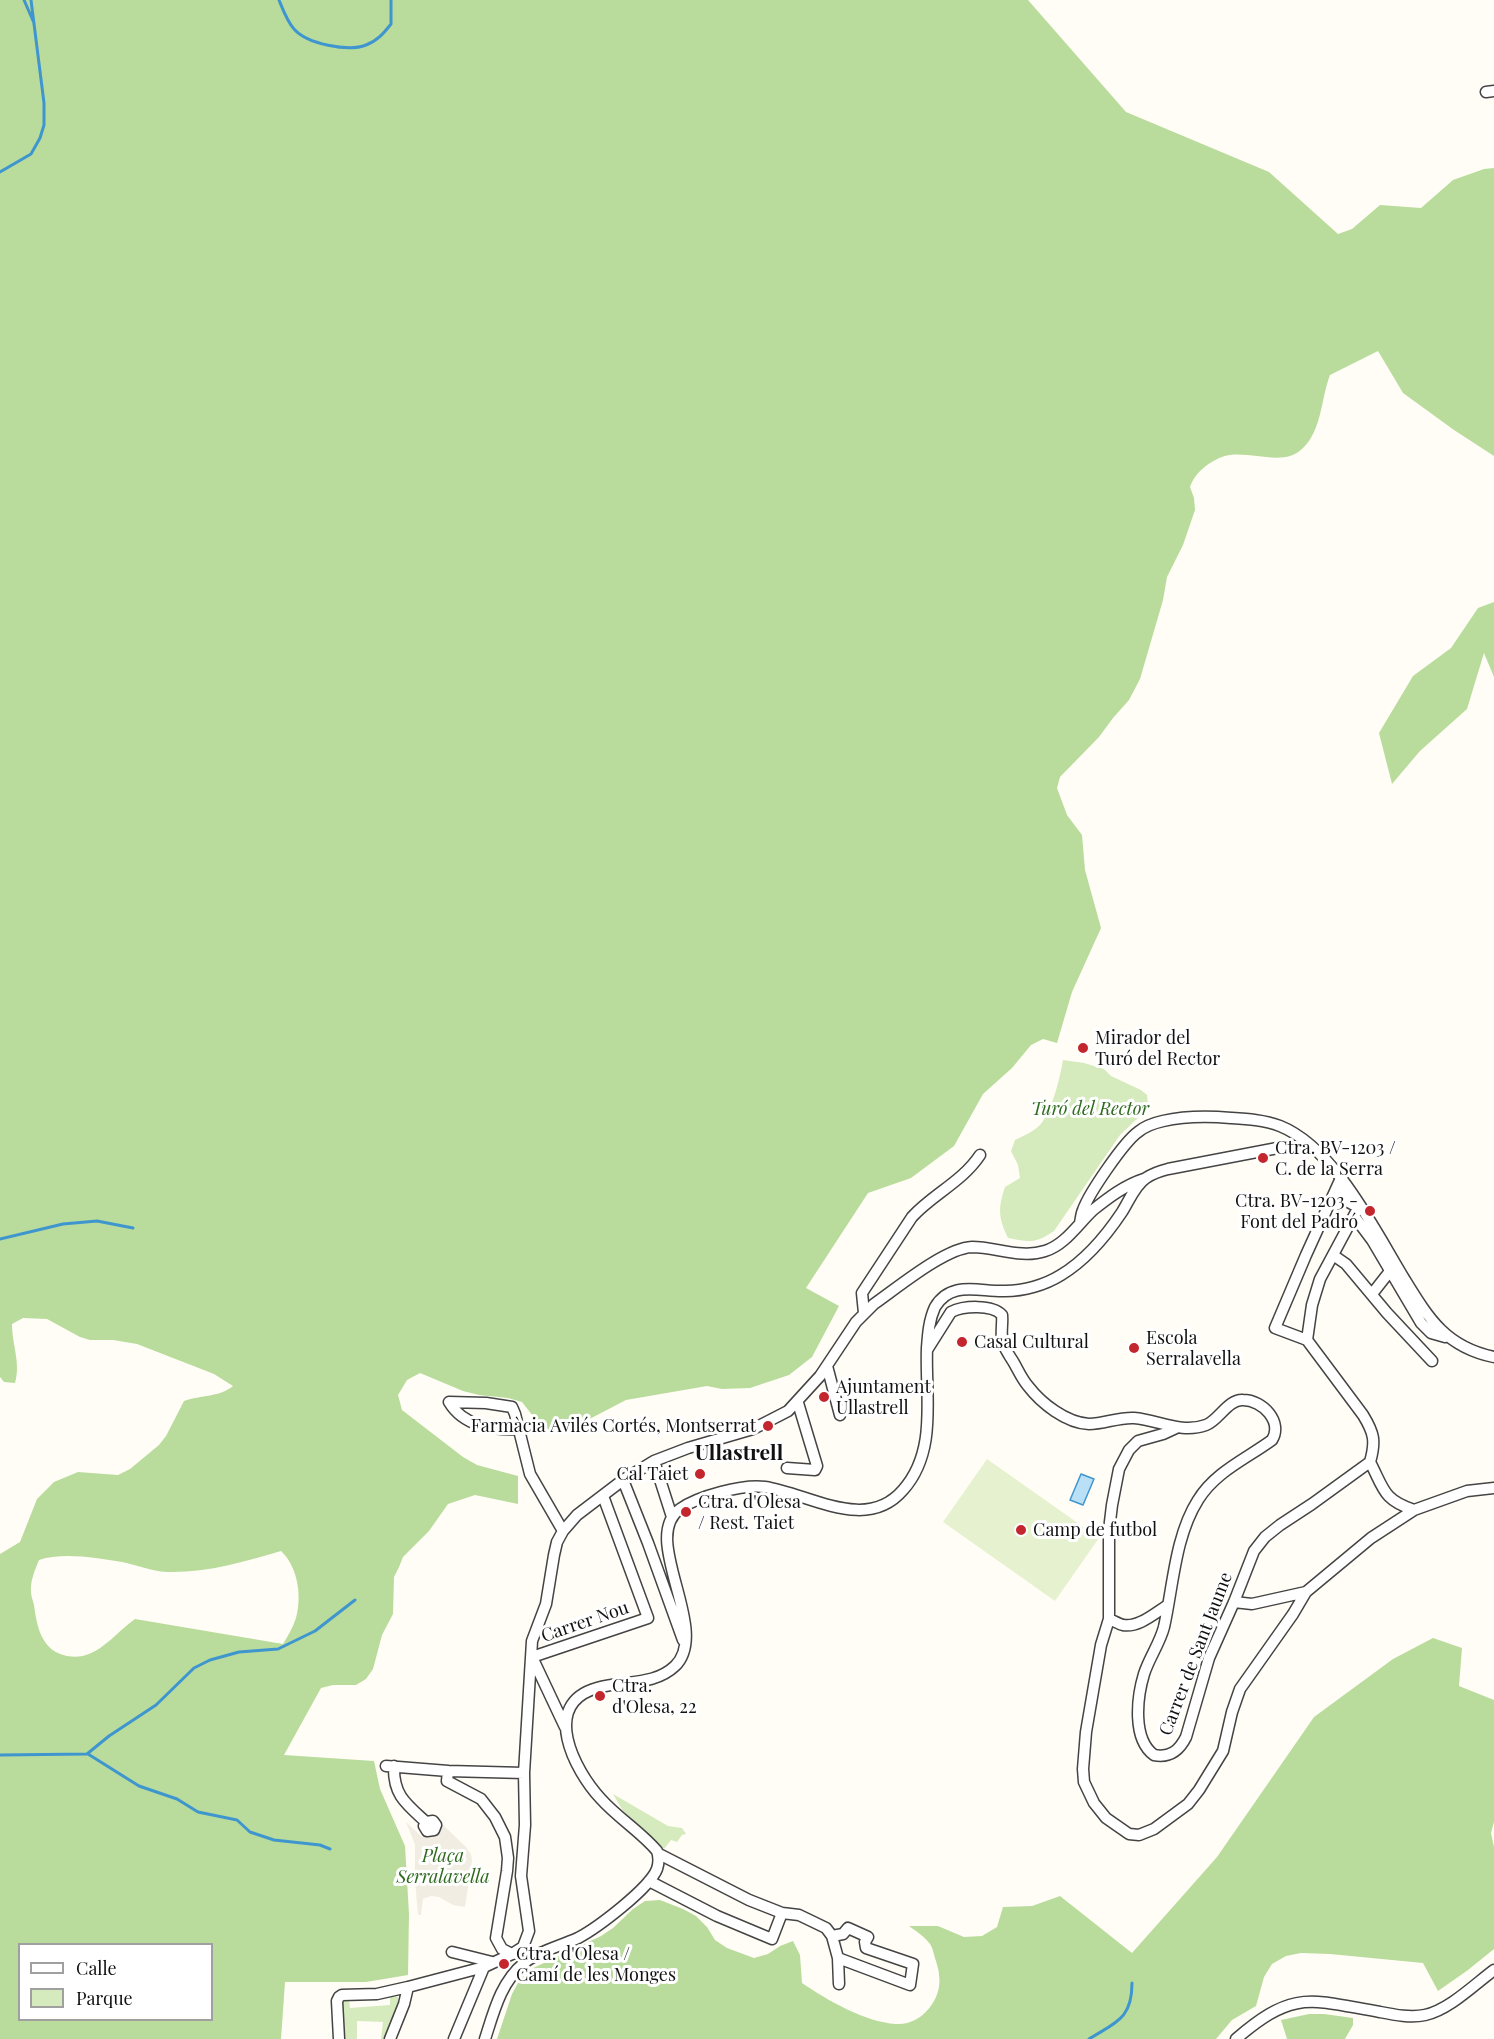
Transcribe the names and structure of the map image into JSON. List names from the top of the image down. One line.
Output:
{"streets":{"street":["Carrer Nou","Carrer de Sant Jaume"]},"districts":["Ullastrell"],"parks":["Turó del Rector","Plaça Serralavella"],"places":["Mirador del Turó del Rector","Ctra. BV-1203 / C. de la Serra","Ctra. BV-1203 - Font del Padró","Casal Cultural","Escola Serralavella","Ajuntament Ullastrell","Farmàcia Avilés Cortés, Montserrat","Cal Taiet","Ctra. d'Olesa / Rest. Taiet","Camp de futbol","Ctra. d'Olesa, 22","Ctra. d'Olesa / Camí de les Monges"],"legend":["Calle","Parque"]}
